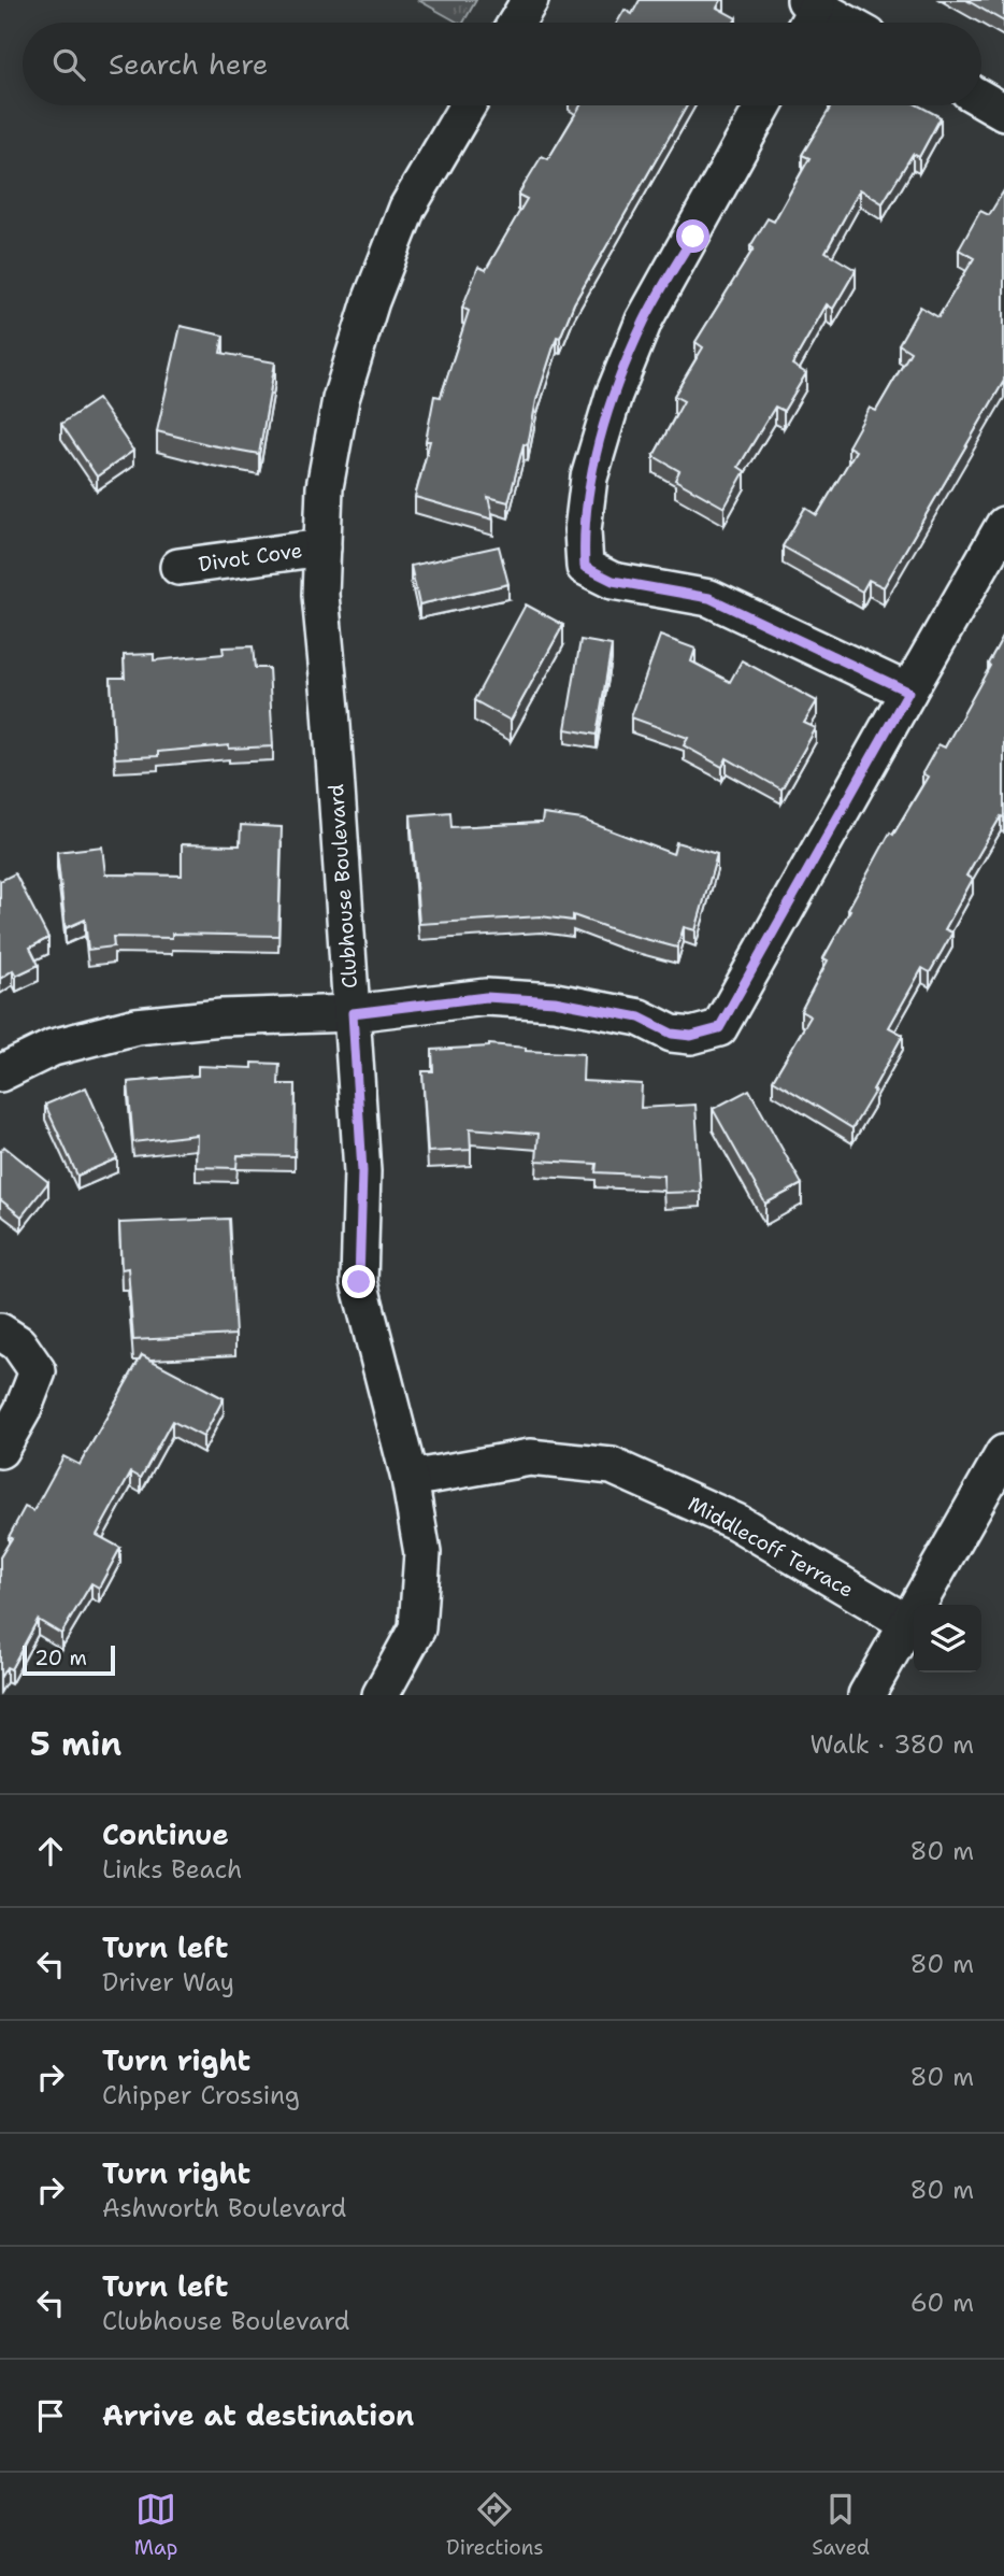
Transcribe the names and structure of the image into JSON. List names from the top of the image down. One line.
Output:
{"streets":{"street":["Divot Cove","Clubhouse Boulevard","Middlecoff Terrace"]},"crossings":[["Divot Cove","Clubhouse Boulevard"],["Clubhouse Boulevard","Middlecoff Terrace"]],"scale_bar":"20 m","page":{"search":"Search here","scale":"20 m","heading":["5 min","Walk · 380 m"],"list":[["Continue","Links Beach","80 m"],["Turn left","Driver Way","80 m"],["Turn right","Chipper Crossing","80 m"],["Turn right","Ashworth Boulevard","80 m"],["Turn left","Clubhouse Boulevard","60 m"],"Arrive at destination"],"nav":["Map","Directions","Saved"]}}
